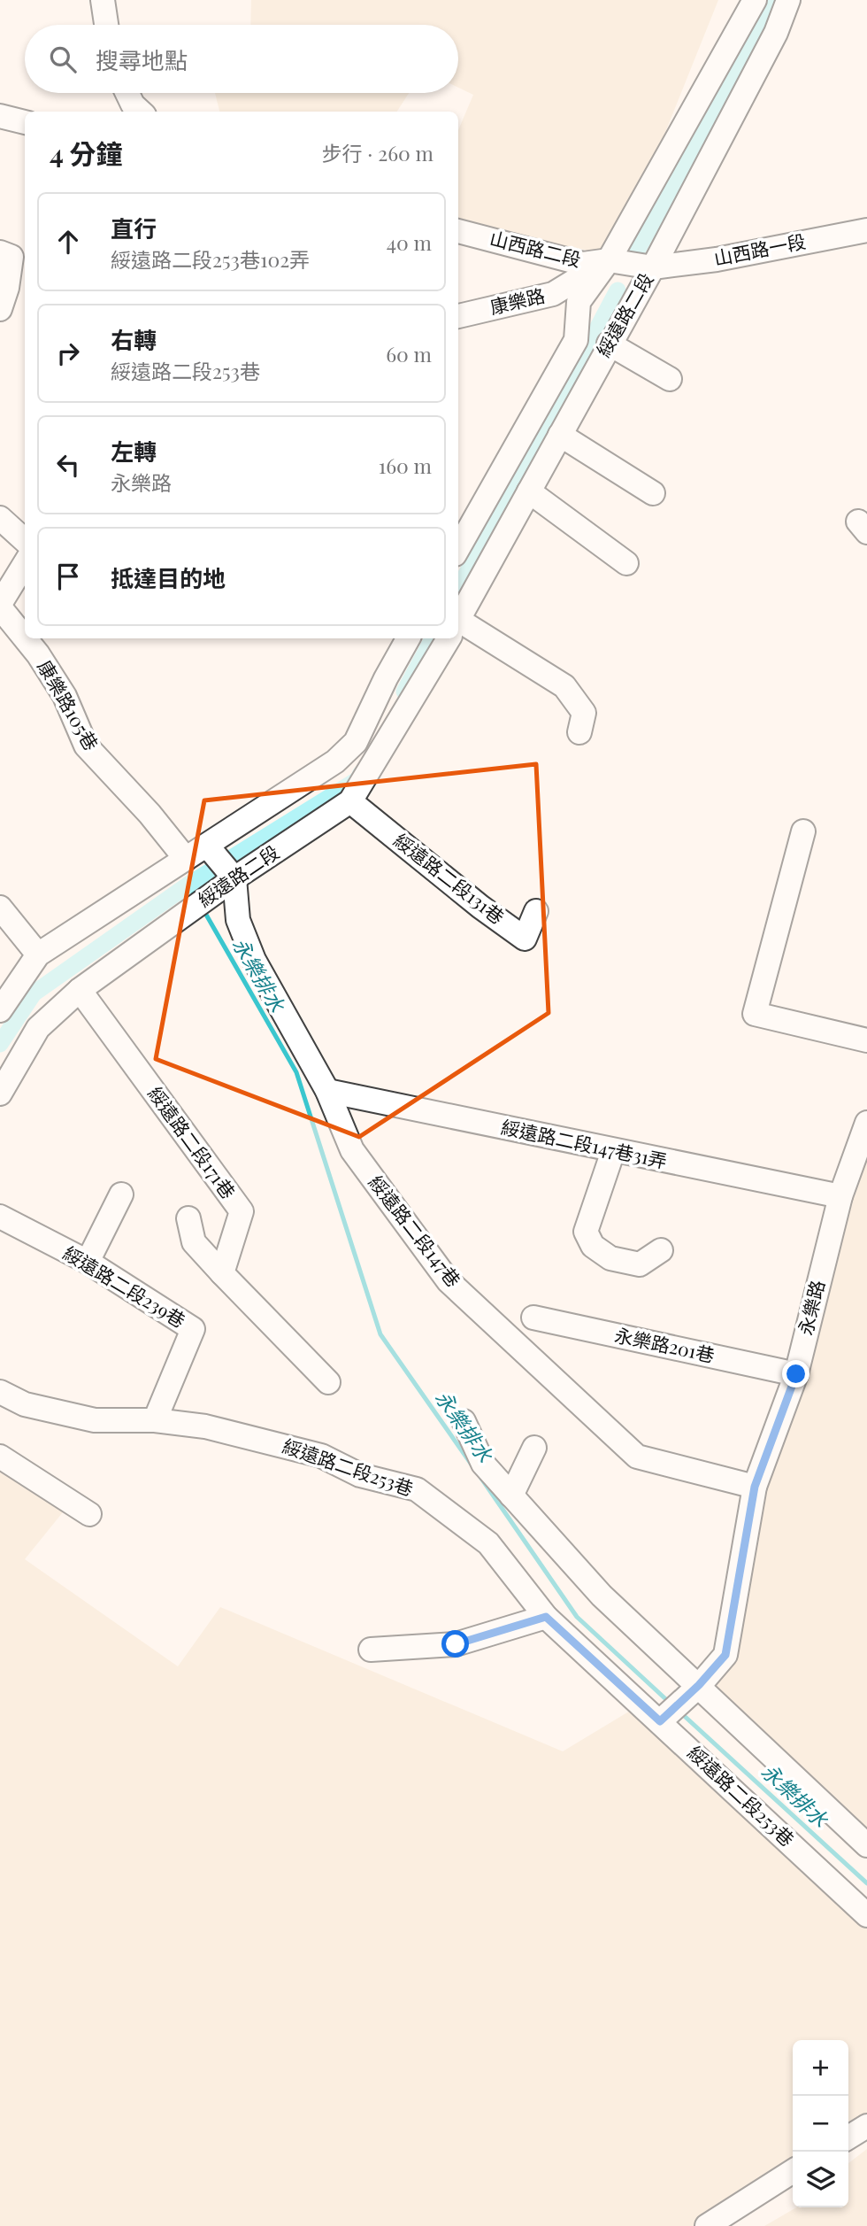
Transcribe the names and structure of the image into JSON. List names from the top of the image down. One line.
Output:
{"streets":{"street":["山西路二段","山西路一段","康樂路","綏遠路二段","康樂路105巷","綏遠路二段131巷","綏遠路二段171巷","綏遠路二段147巷31弄","綏遠路二段147巷","綏遠路二段239巷","永樂路","永樂路201巷","綏遠路二段253巷"]},"crossings":[["山西路二段","山西路一段"],["山西路二段","康樂路"],["山西路二段","綏遠路二段"],["山西路一段","綏遠路二段"],["康樂路","綏遠路二段"],["綏遠路二段","綏遠路二段131巷"],["綏遠路二段","綏遠路二段171巷"],["綏遠路二段","綏遠路二段147巷"],["綏遠路二段147巷31弄","綏遠路二段147巷"],["綏遠路二段147巷31弄","永樂路"],["綏遠路二段147巷","永樂路"],["綏遠路二段239巷","綏遠路二段253巷"],["永樂路","永樂路201巷"],["永樂路","綏遠路二段253巷"]],"water":["永樂排水"],"page":{"search":"搜尋地點","heading":["4 分鐘","步行 · 260 m"],"list":[["直行","綏遠路二段253巷102弄","40 m"],["右轉","綏遠路二段253巷","60 m"],["左轉","永樂路","160 m"],"抵達目的地"],"map_buttons":["+","−"]}}
